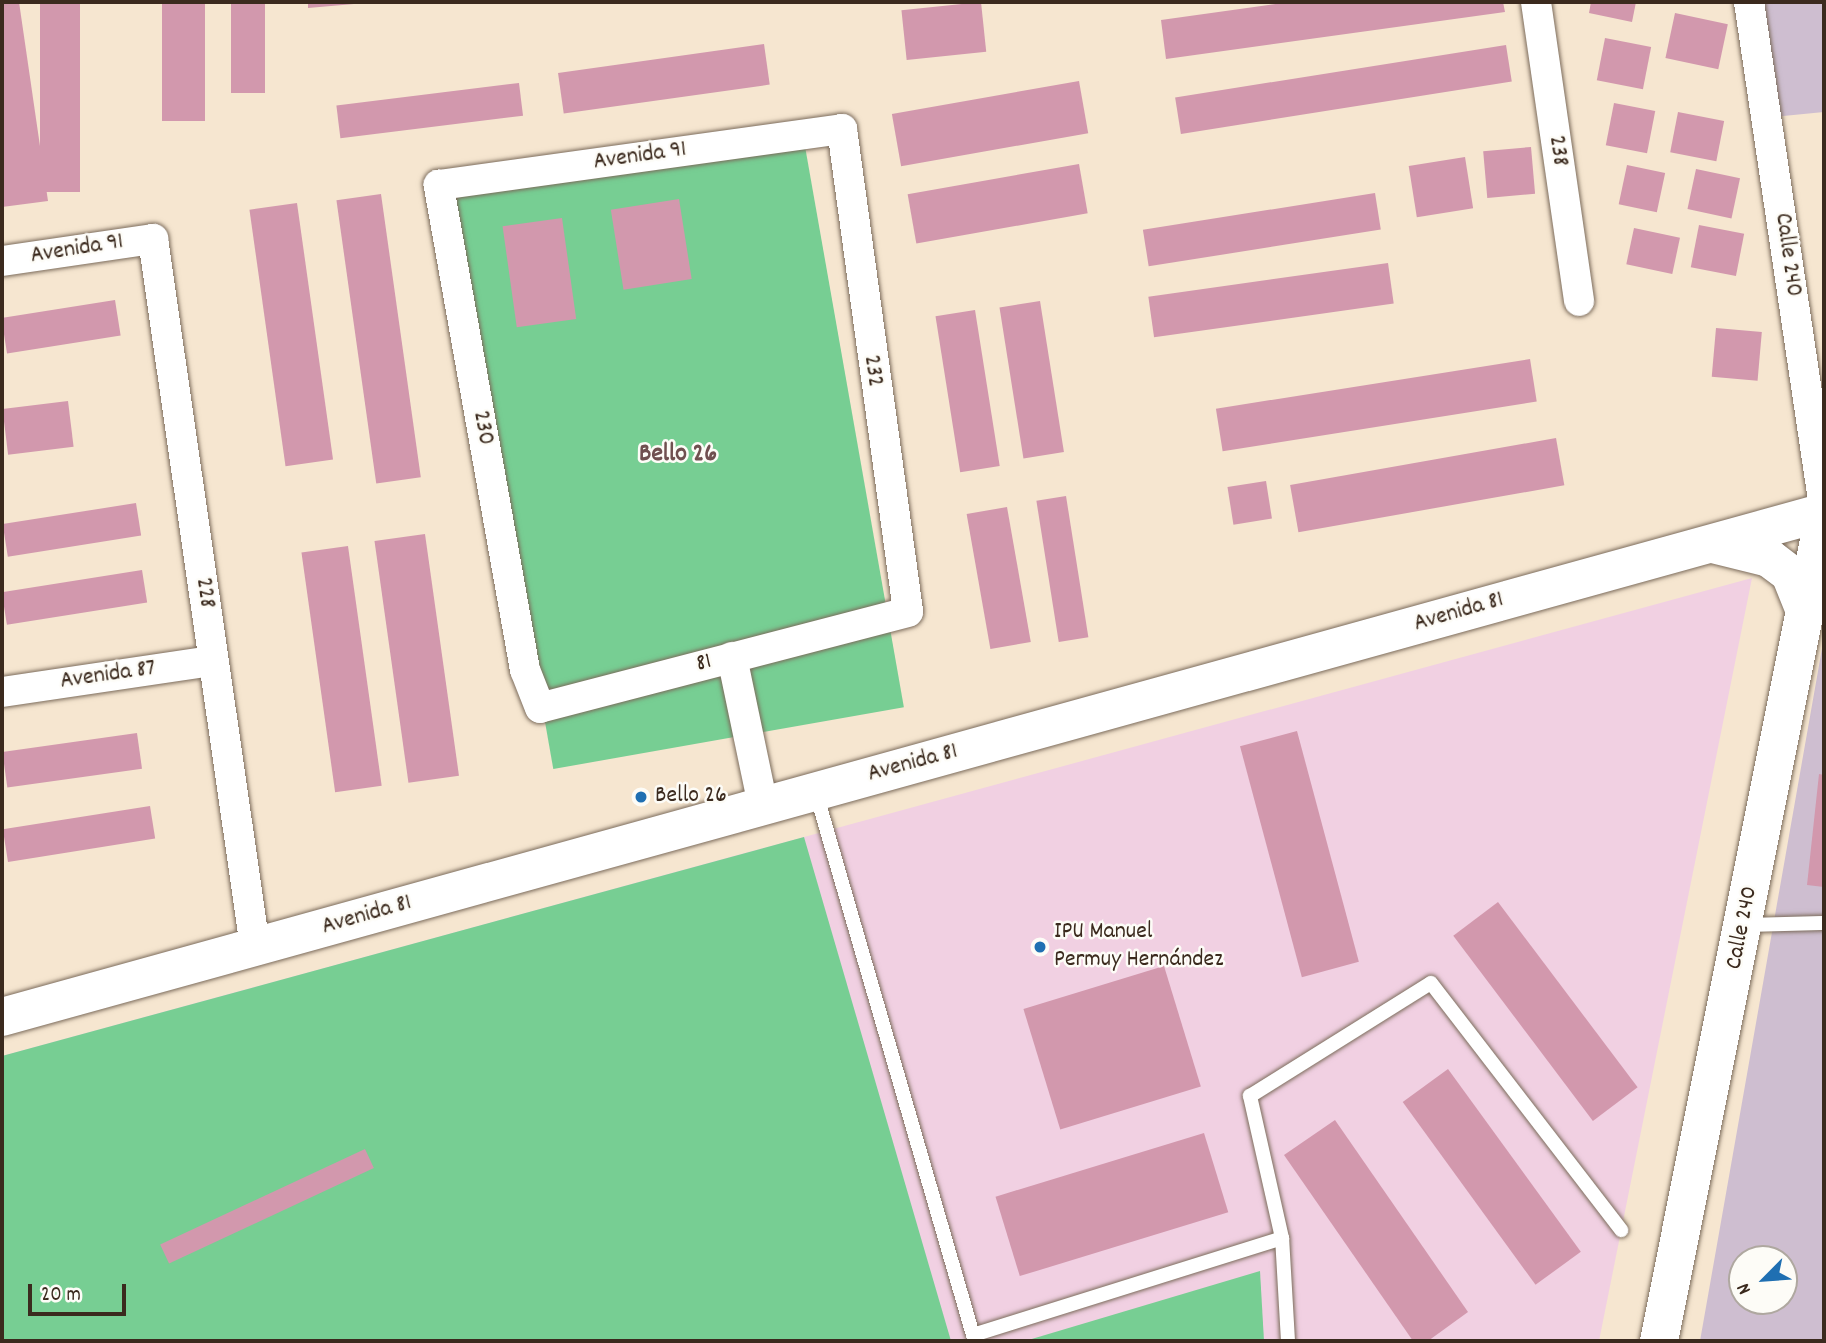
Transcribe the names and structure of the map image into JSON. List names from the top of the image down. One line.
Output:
{"streets":{"main road":["Calle 240","Avenida 81"],"street":["238","Avenida 91","232","230","228","81","Avenida 87"]},"crossings":[["Avenida 91","232"],["Avenida 91","230"],["Avenida 91","228"],["Calle 240","Avenida 81"],["232","81"],["230","81"],["228","Avenida 81"],["228","Avenida 87"]],"districts":["Bello 26"],"places":["Bello 26","IPU Manuel Permuy Hernández"],"scale_bar":"20 m","north":"bottom left"}
